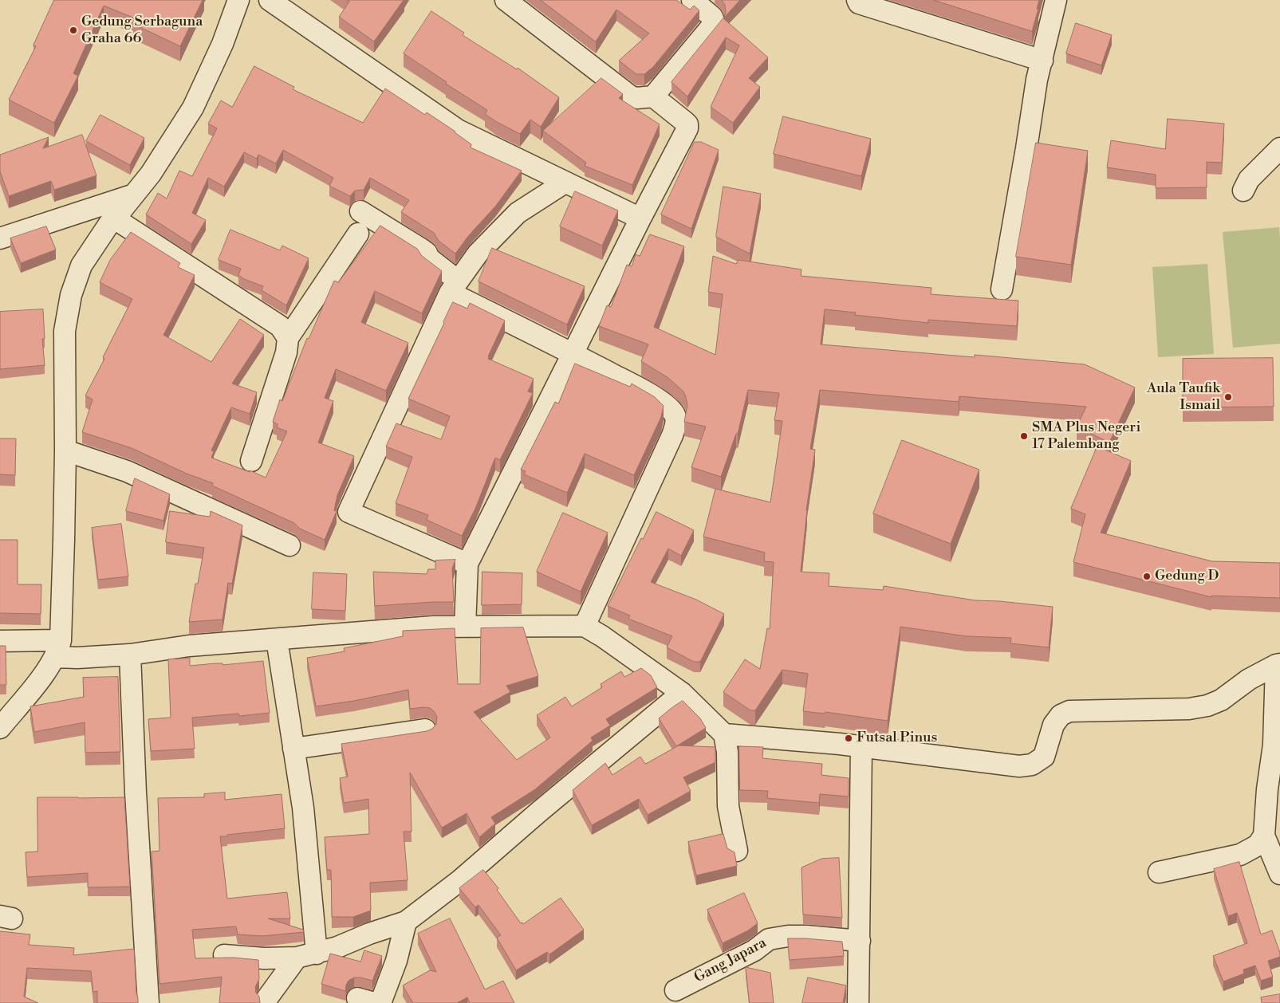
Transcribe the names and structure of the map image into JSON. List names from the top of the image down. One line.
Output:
{"streets":{"street":["Gang Japara"]},"places":["Gedung Serbaguna Graha 66","Aula Taufik Ismail","SMA Plus Negeri 17 Palembang","Gedung D","Futsal Pinus"]}
